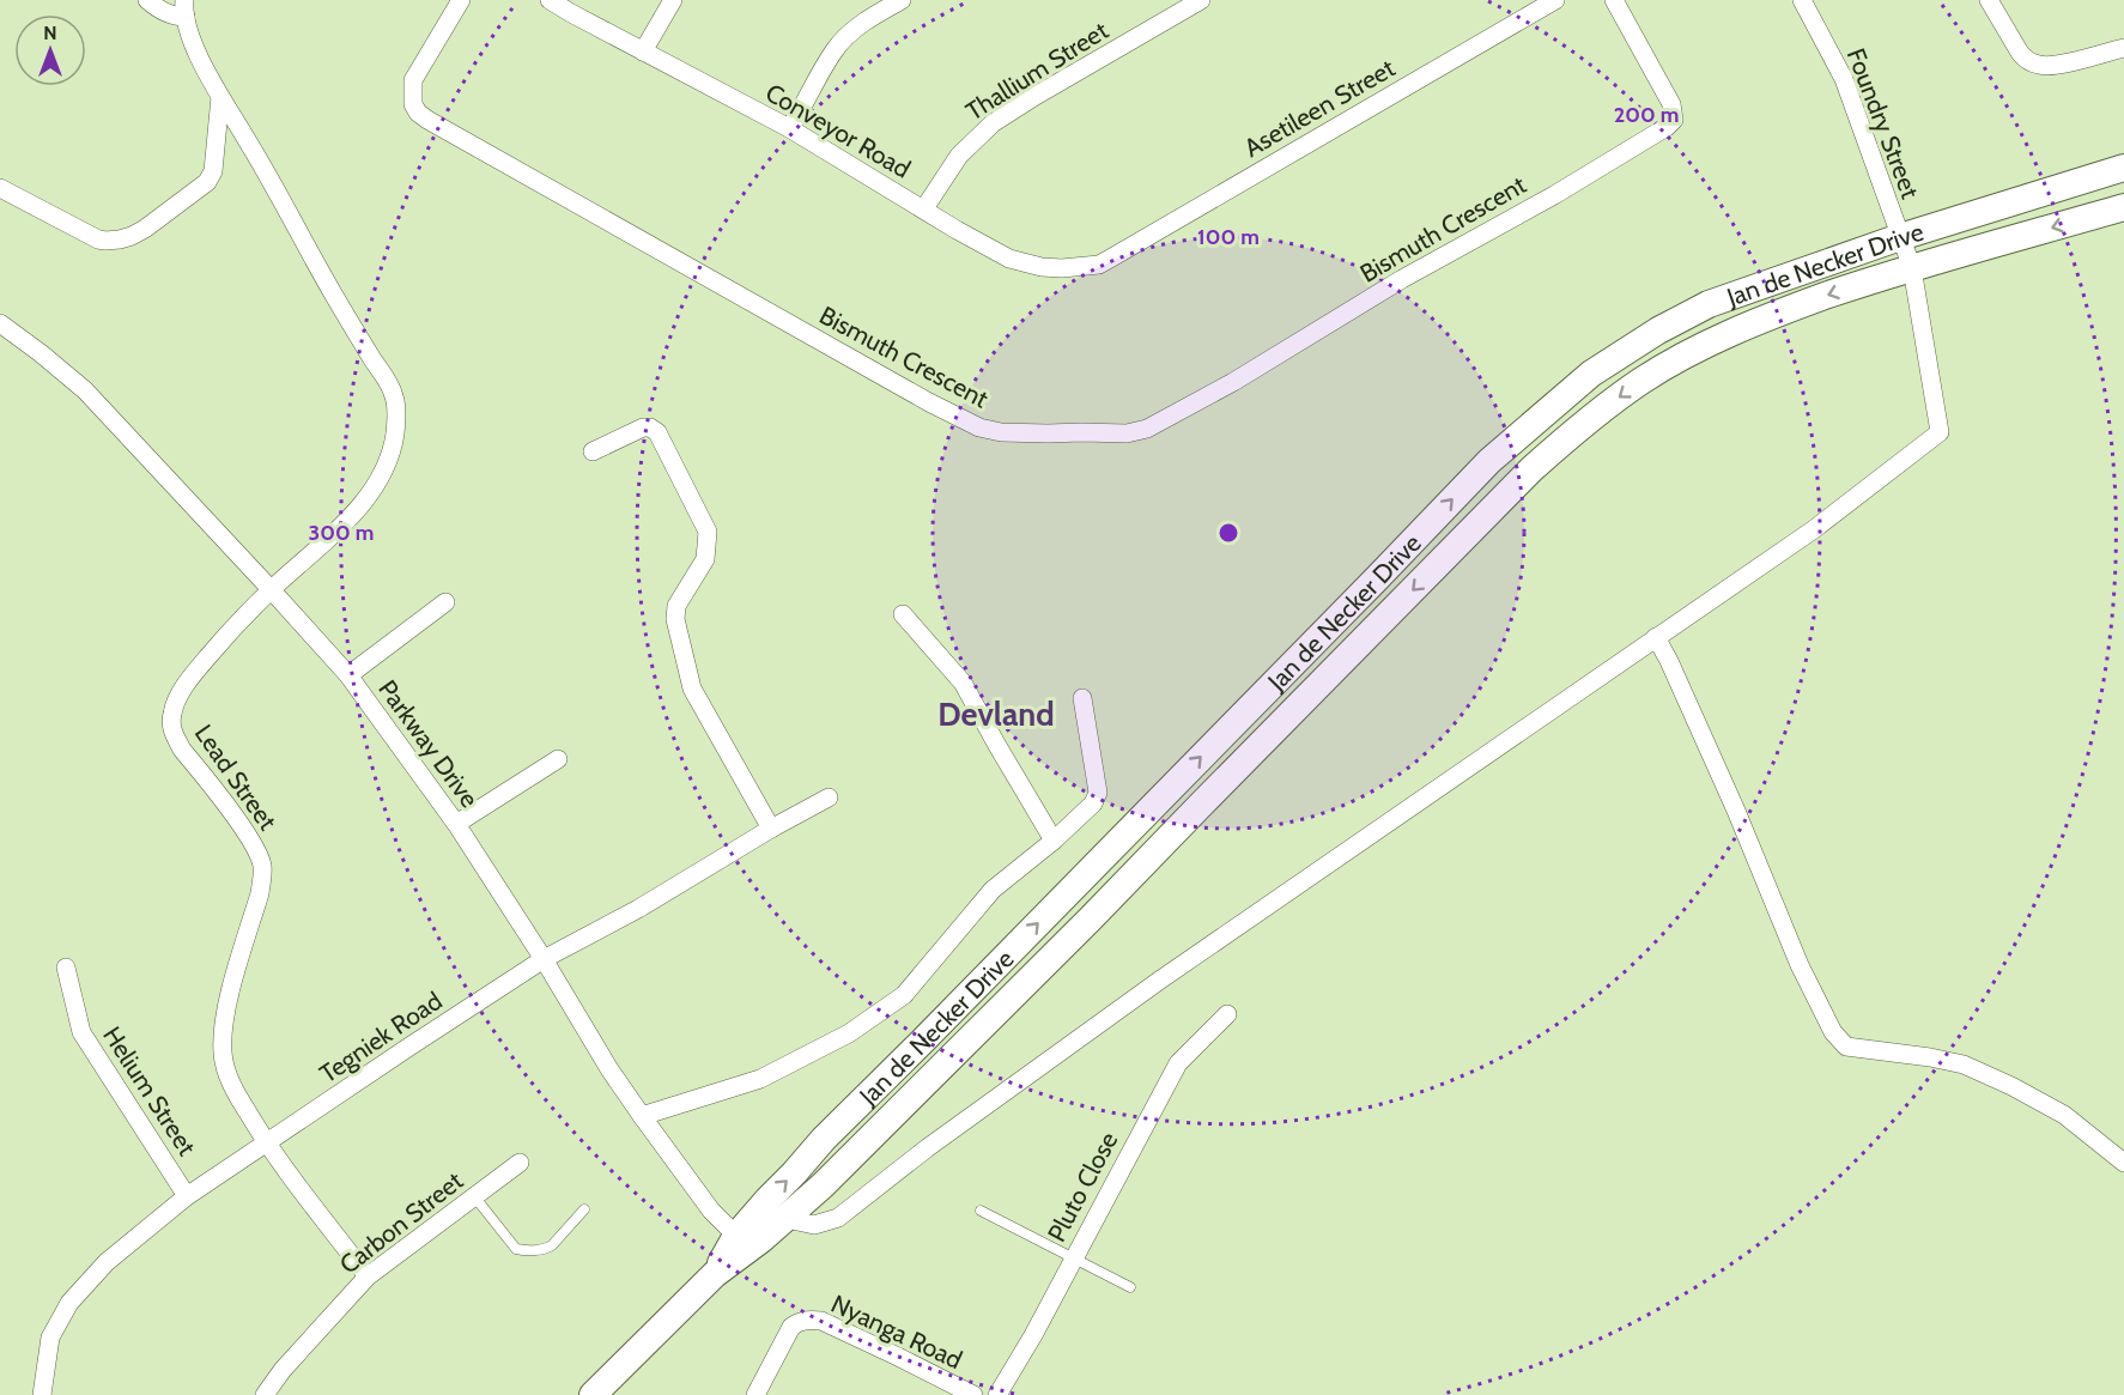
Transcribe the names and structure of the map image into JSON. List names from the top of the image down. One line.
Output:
{"streets":{"main road":["Jan de Necker Drive"],"street":["Thallium Street","Asetileen Street","Foundry Street","Conveyor Road","Bismuth Crescent","Parkway Drive","Lead Street","Tegniek Road","Helium Street","Pluto Close","Carbon Street","Nyanga Road"]},"crossings":[["Thallium Street","Conveyor Road"],["Asetileen Street","Conveyor Road"],["Foundry Street","Jan de Necker Drive"],["Jan de Necker Drive","Parkway Drive"],["Parkway Drive","Lead Street"],["Parkway Drive","Tegniek Road"],["Lead Street","Tegniek Road"],["Lead Street","Carbon Street"],["Tegniek Road","Helium Street"]],"districts":["Devland"],"north":"top","rings":["200 m","100 m","300 m"]}
